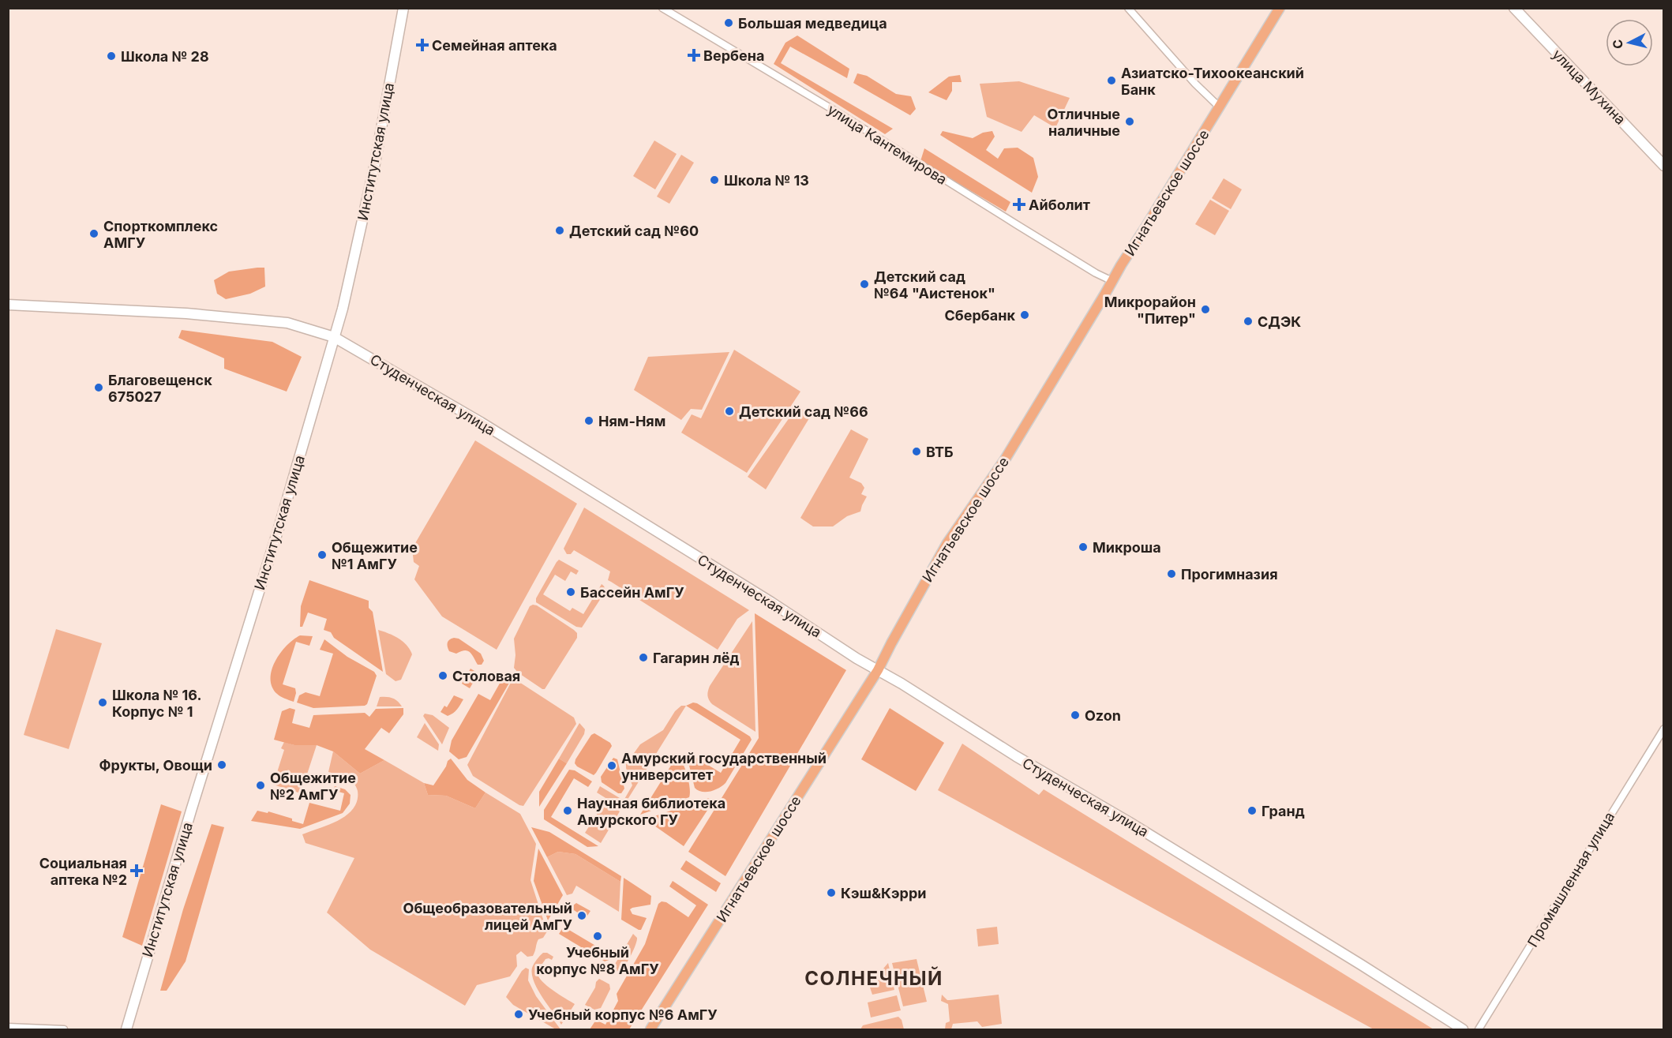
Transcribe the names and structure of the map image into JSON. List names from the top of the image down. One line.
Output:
{"streets":{"main road":["улица Мухина","Институтская улица","Игнатьевское шоссе","Студенческая улица"],"street":["улица Кантемирова","Промышленная улица"]},"crossings":[["улица Кантемирова","Игнатьевское шоссе"],["Институтская улица","Студенческая улица"],["Игнатьевское шоссе","Студенческая улица"]],"districts":["СОЛНЕЧНЫЙ"],"places":{"other":["Большая медведица","Школа № 28","Азиатско-Тихоокеанский Банк","Отличные наличные","Школа № 13","Детский сад №60","Спорткомплекс АМГУ","Детский сад №64 \"Аистенок\"","Микрорайон \"Питер\"","Сбербанк","СДЭК","Благовещенск 675027","Детский сад №66","Ням-Ням","ВТБ","Микроша","Общежитие №1 АмГУ","Прогимназия","Бассейн АмГУ","Гагарин лёд","Столовая","Школа № 16. Корпус № 1","Ozon","Фрукты, Овощи","Амурский государственный университет","Общежитие №2 АмГУ","Научная библиотека Амурского ГУ","Гранд","Кэш&Кэрри","Общеобразовательный лицей АмГУ","Учебный корпус №8 АмГУ","Учебный корпус №6 АмГУ"],"health":["Семейная аптека","Вербена","Айболит","Социальная аптека №2"]},"north":"left"}
